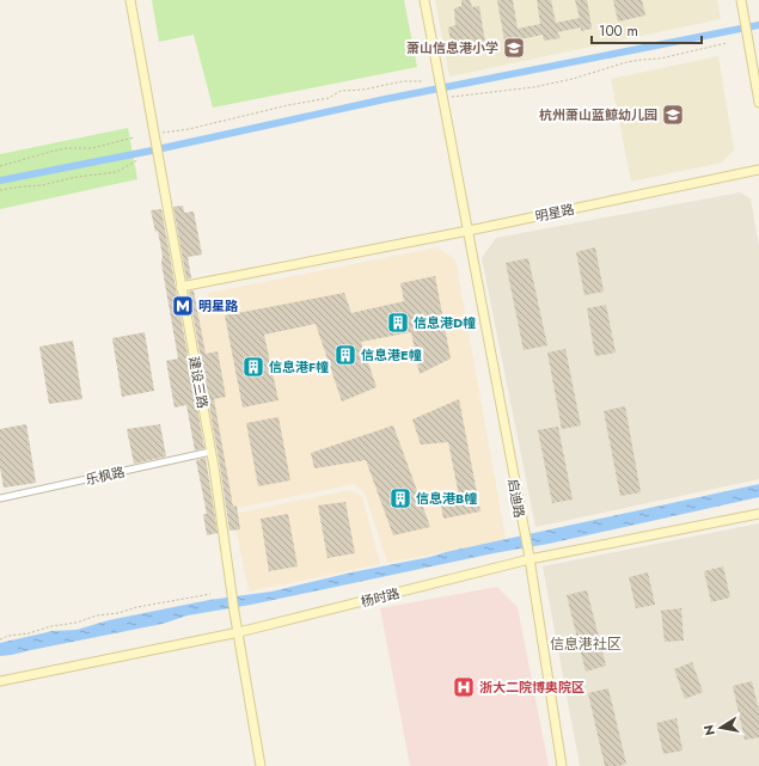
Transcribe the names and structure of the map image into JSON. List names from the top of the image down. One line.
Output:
{"streets":{"street":["明星路","建设三路","乐枫路","启迪路","杨时路"]},"crossings":[["明星路","建设三路"],["明星路","启迪路"],["建设三路","乐枫路"],["建设三路","杨时路"],["启迪路","杨时路"]],"districts":["信息港社区"],"places":{"school or university":["萧山信息港小学","杭州萧山蓝鲸幼儿园"],"metro station":["明星路"],"building":["信息港D幢","信息港E幢","信息港F幢","信息港B幢"],"hospital":["浙大二院博奥院区"]},"scale_bar":"100 m","north":"left"}
